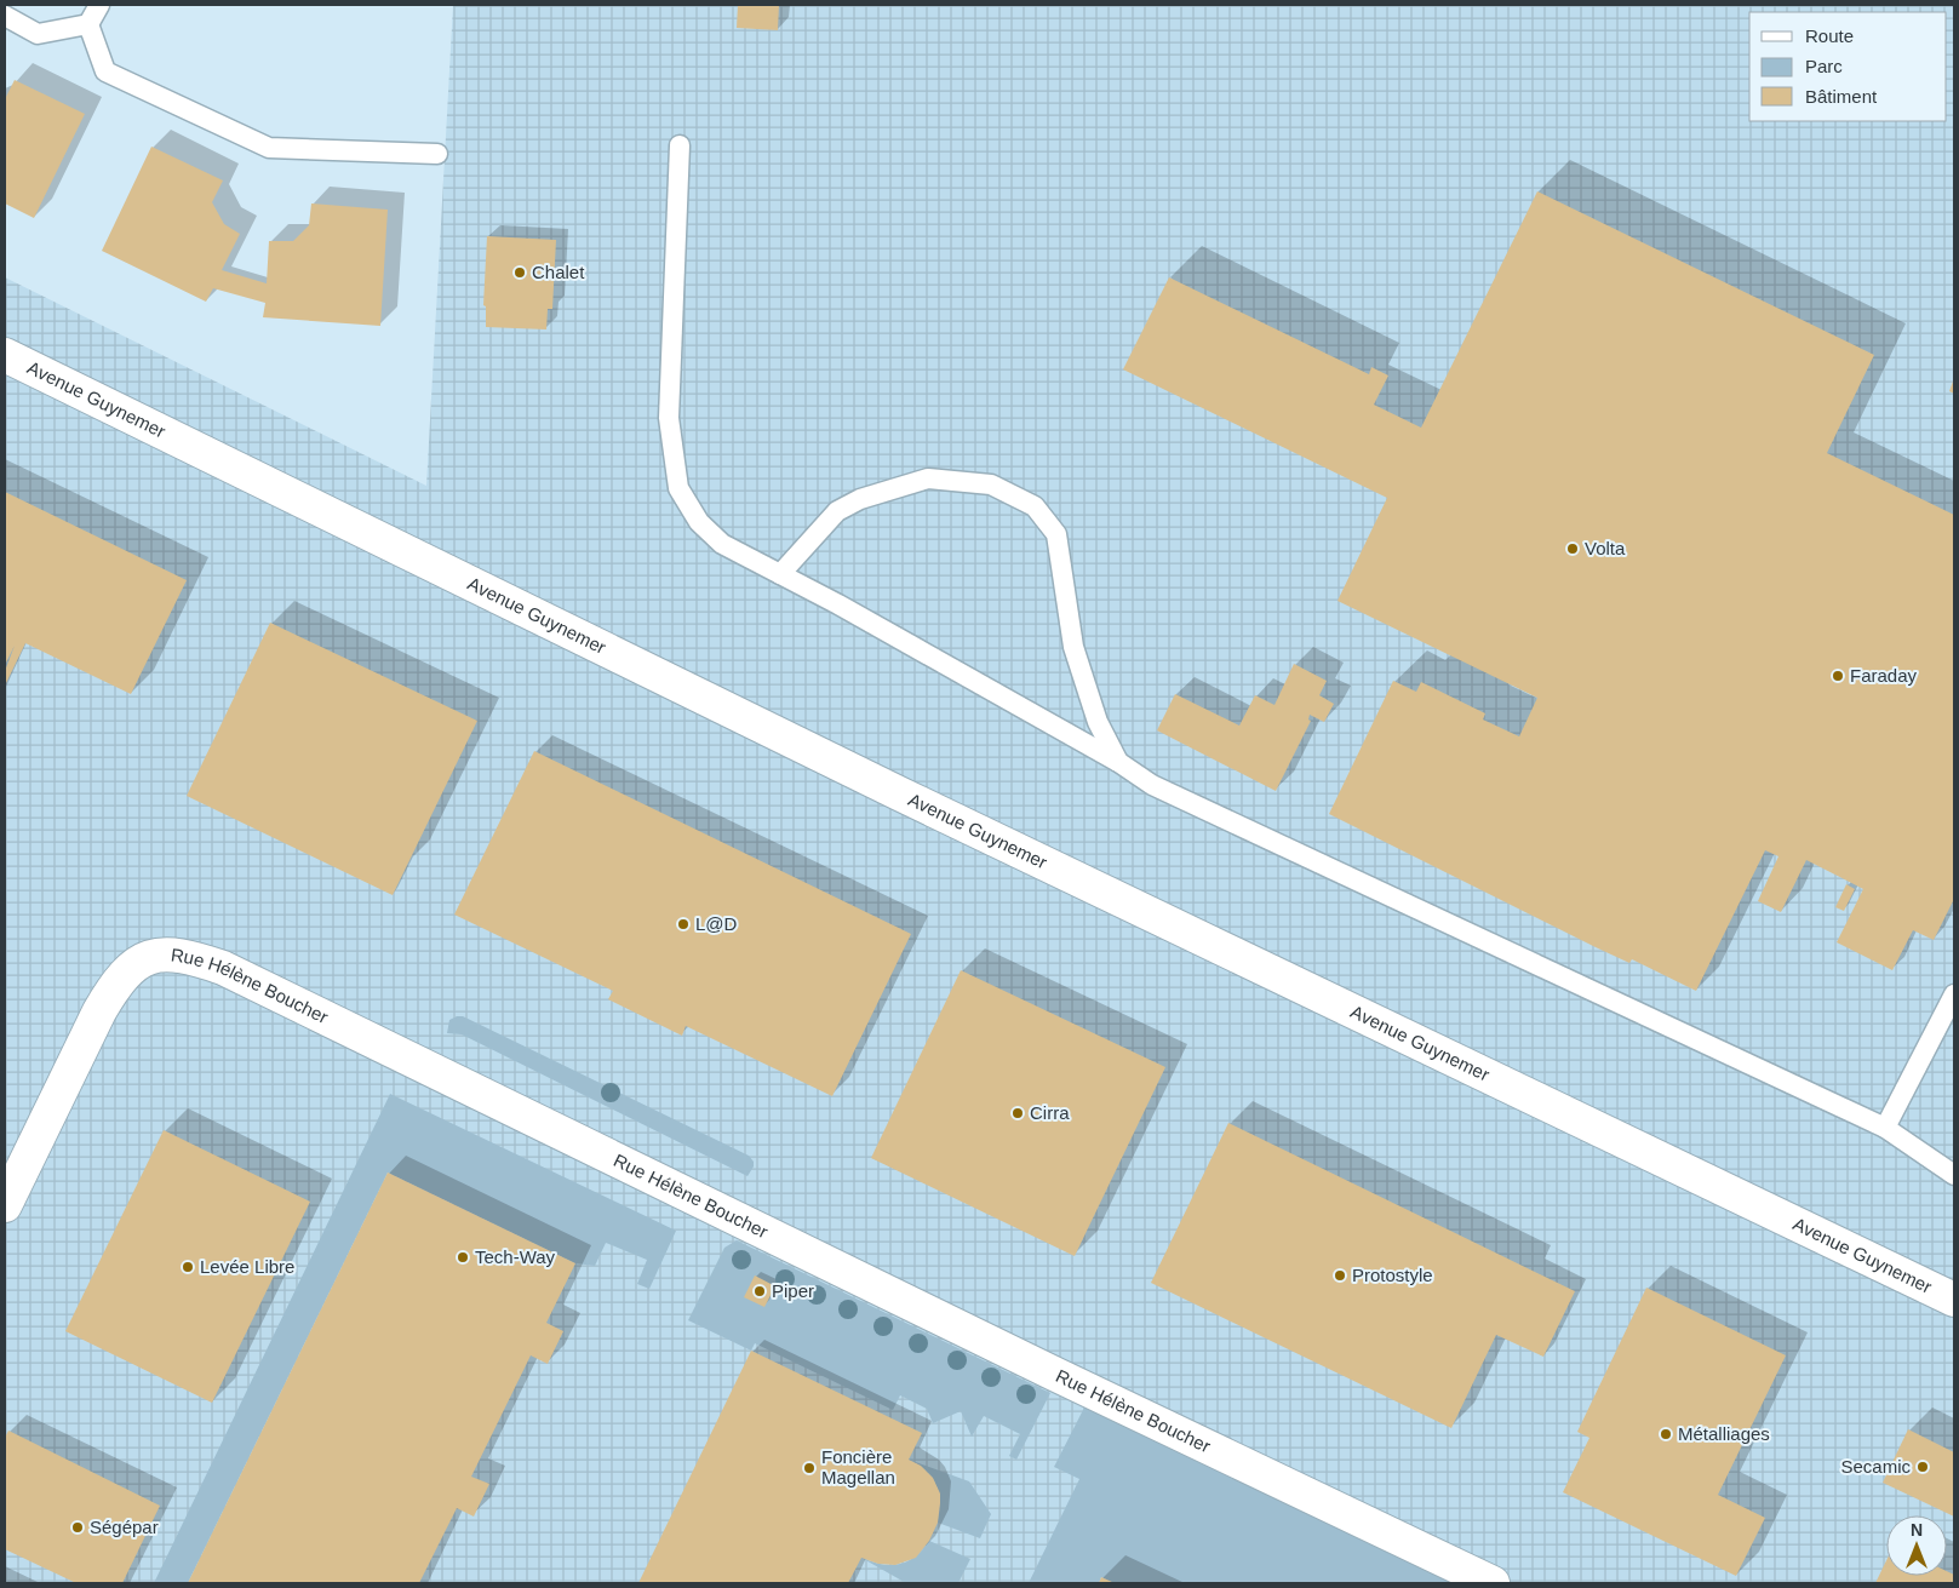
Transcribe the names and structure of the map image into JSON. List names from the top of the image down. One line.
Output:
{"streets":{"street":["Avenue Guynemer","Rue Hélène Boucher"]},"places":["Chalet","Volta","Faraday","L@D","Cirra","Tech-Way","Levée Libre","Protostyle","Piper","Métalliages","Secamic","Foncière Magellan","Ségépar"],"legend":["Route","Parc","Bâtiment"],"north":"top"}
